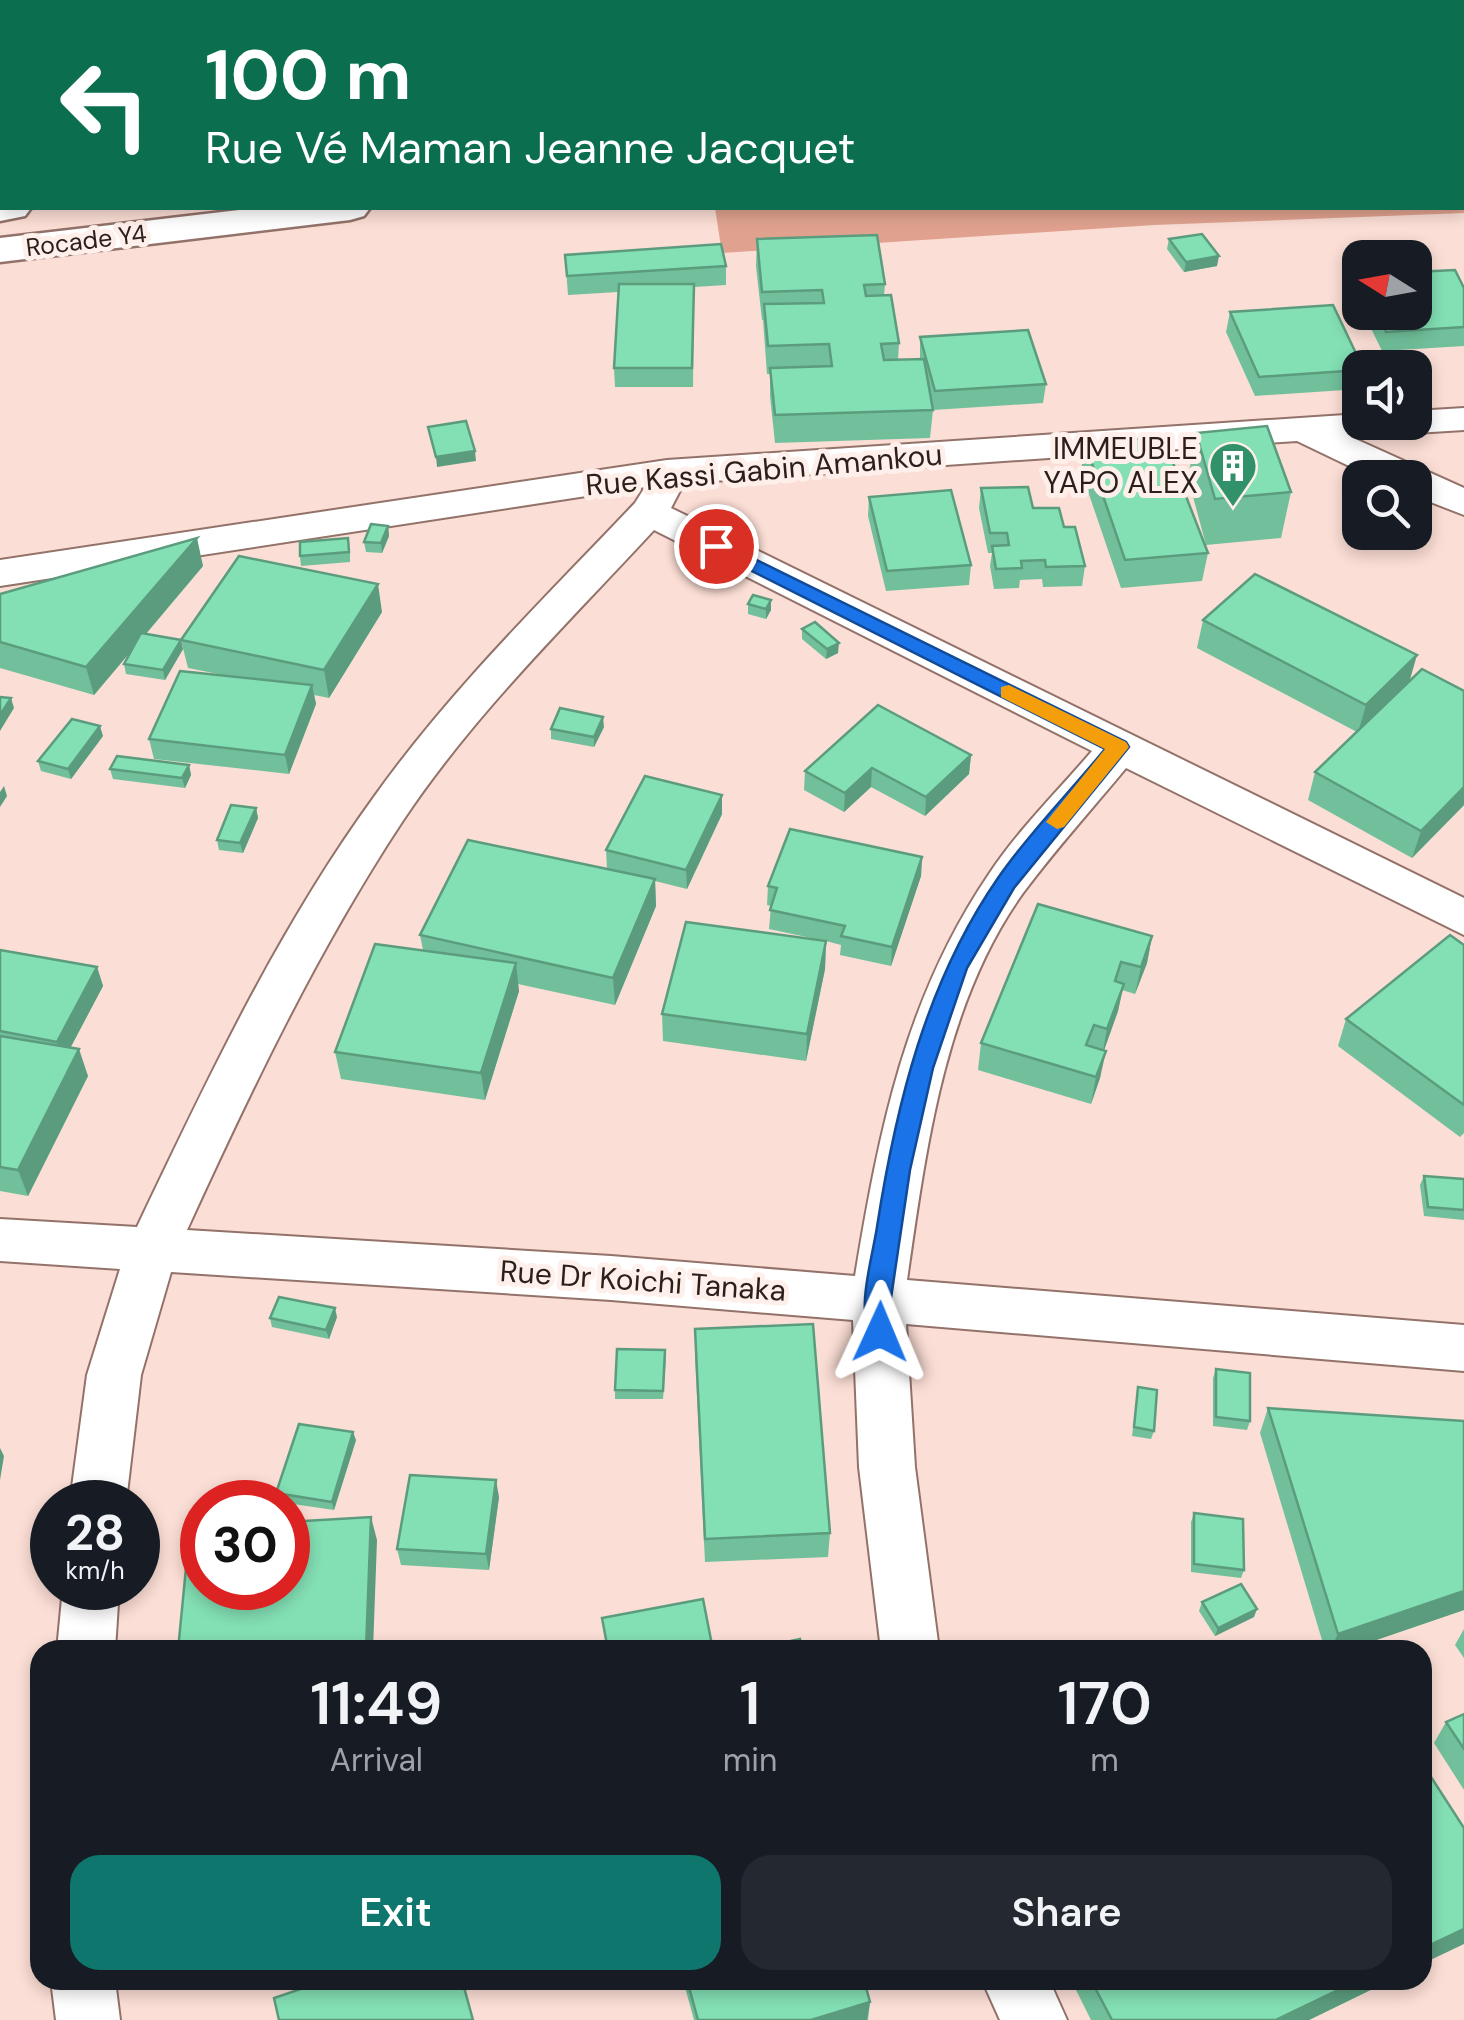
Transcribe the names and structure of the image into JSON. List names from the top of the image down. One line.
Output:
{"streets":{"highway":["Rocade Y4"],"street":["Rue Kassi Gabin Amankou","Rue Dr Koichi Tanaka"]},"places":{"building":["IMMEUBLE YAPO ALEX"]},"north":"left","page":{"turn":["100 m","Rue Vé Maman Jeanne Jacquet"],"speed":"28 km/h","limit":"30","eta":["11:49","Arrival","1","min","170","m"],"buttons":["Exit","Share"]}}
